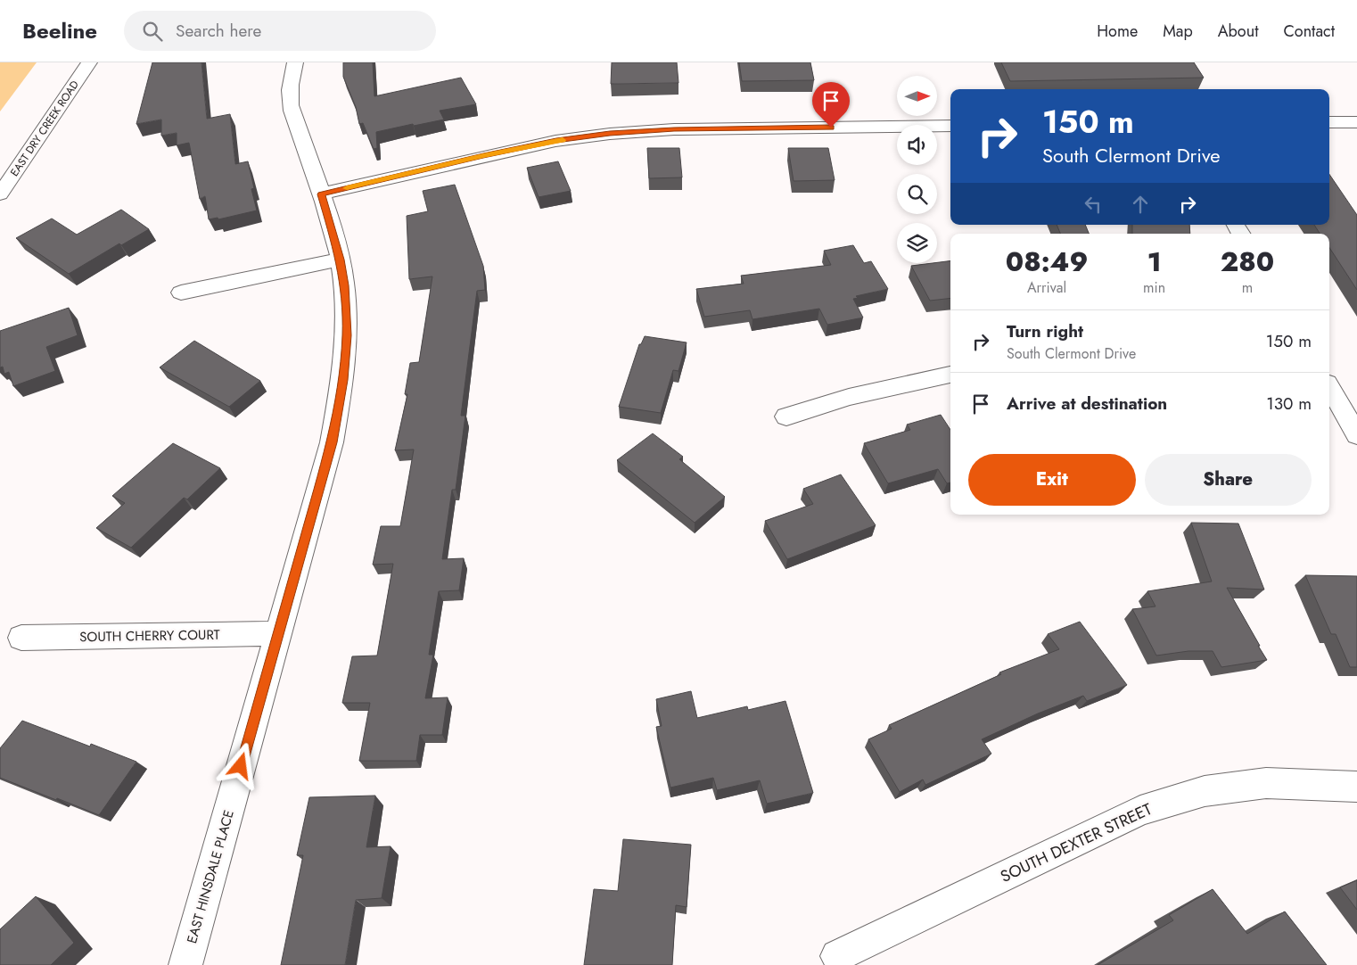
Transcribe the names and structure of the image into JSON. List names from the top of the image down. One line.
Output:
{"streets":{"street":["EAST DRY CREEK ROAD","SOUTH CHERRY COURT","SOUTH DEXTER STREET","EAST HINSDALE PLACE"]},"crossings":[["SOUTH CHERRY COURT","EAST HINSDALE PLACE"]],"north":"right","page":{"header":"Beeline","search":"Search here","nav":["Home","Map","About","Contact"],"turn":["150 m","South Clermont Drive"],"eta":["08:49","Arrival","1","min","280","m"],"list":[{"name":"Turn right","note":"South Clermont Drive","value":"150 m"},{"name":"Arrive at destination","value":"130 m"}],"buttons":["Exit","Share"]}}
